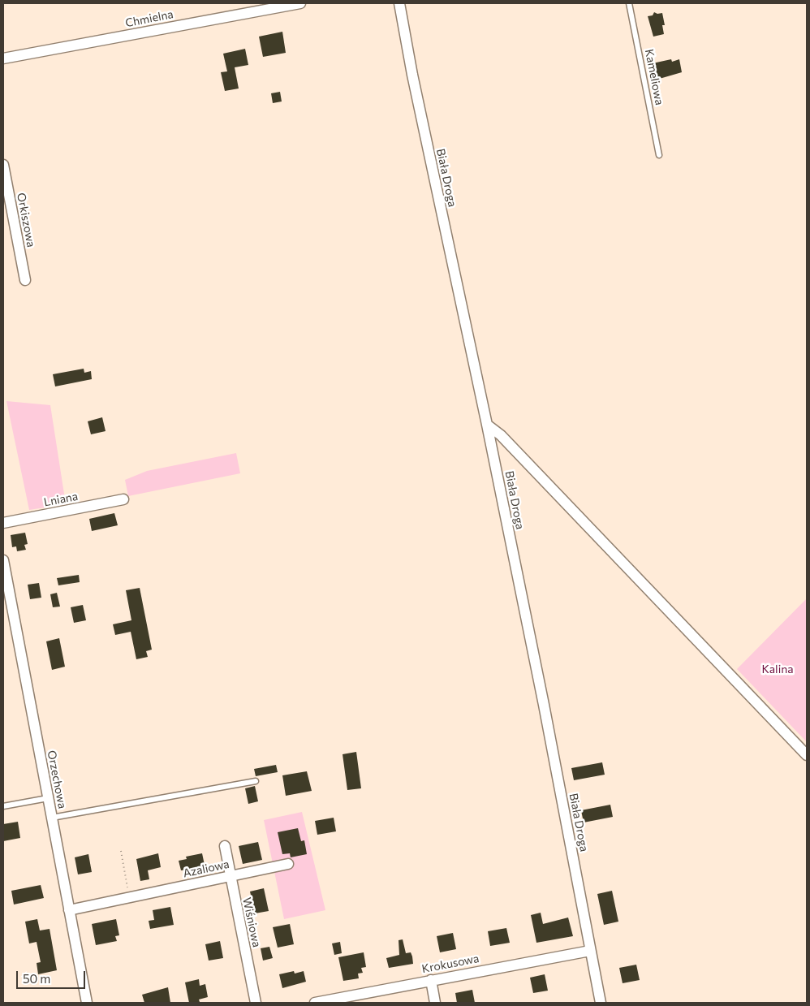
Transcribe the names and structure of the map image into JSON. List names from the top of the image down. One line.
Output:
{"streets":{"street":["Chmielna","Biała Droga","Orkiszowa","Lniana","Orzechowa","Azaliowa","Wiśniowa","Krokusowa"],"lane":["Kameliowa"]},"crossings":[["Biała Droga","Krokusowa"],["Orzechowa","Azaliowa"],["Azaliowa","Wiśniowa"]],"parks":["Kalina"],"scale_bar":"50 m"}
